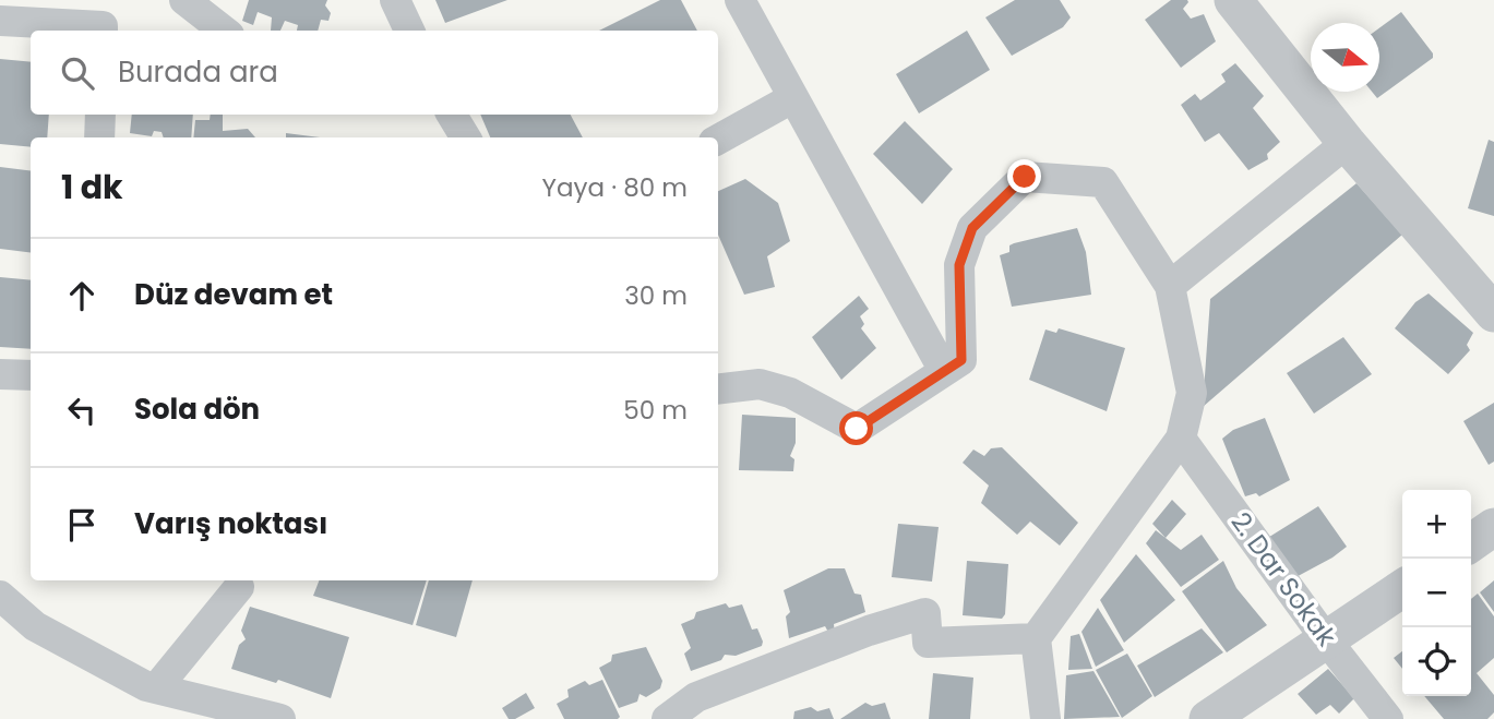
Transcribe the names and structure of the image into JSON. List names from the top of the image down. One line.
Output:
{"streets":{"street":["2. Dar Sokak"]},"north":"right","page":{"search":"Burada ara","heading":["1 dk","Yaya · 80 m"],"list":[["Düz devam et","30 m"],["Sola dön","50 m"],"Varış noktası"],"map_buttons":["+","−"]}}
